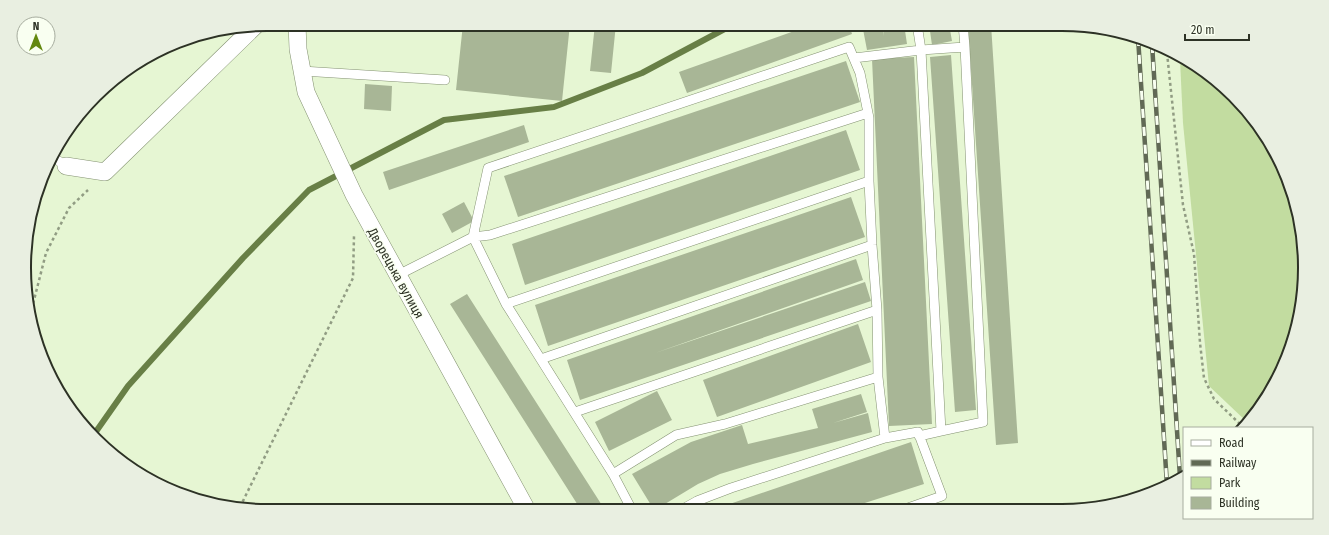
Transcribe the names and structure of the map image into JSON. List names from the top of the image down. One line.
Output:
{"streets":{"street":["Дворецька вулиця"]},"legend":["Road","Railway","Park","Building"],"scale_bar":"20 m","north":"top"}
